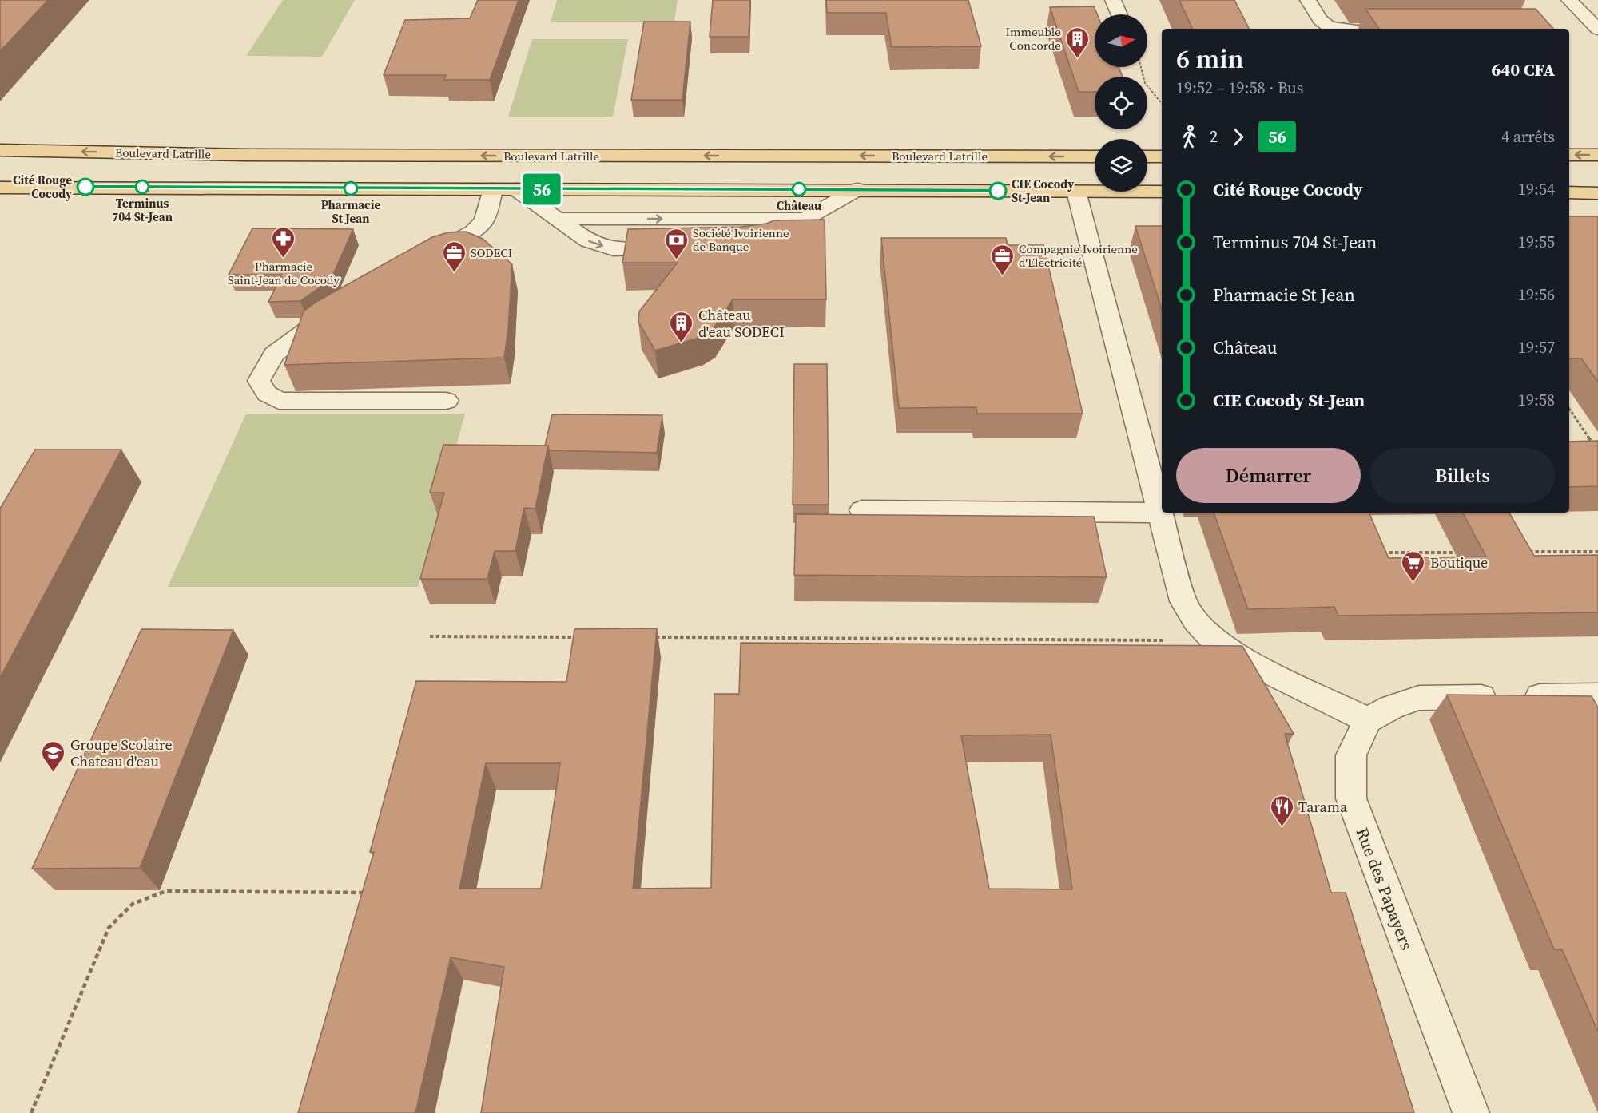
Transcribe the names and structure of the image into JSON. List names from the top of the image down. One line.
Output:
{"streets":{"main road":["Boulevard Latrille"],"street":["Rue des Papayers"]},"places":{"building":["Immeuble Concorde","Château d'eau SODECI"],"other":["Cité Rouge Cocody","Terminus 704 St-Jean","Pharmacie St Jean","Château","CIE Cocody St-Jean"],"pharmacy":["Pharmacie Saint-Jean de Cocody"],"bank":["Société Ivoirienne de Banque"],"office":["SODECI","Compagnie Ivoirienne d'Electricité"],"supermarket":["Boutique"],"school or university":["Groupe Scolaire Chateau d'eau"],"restaurant":["Tarama"]},"lines":["bus line 56"],"north":"right","page":{"on_map":"56","heading":["6 min","19:52 – 19:58 · Bus","640 CFA"],"legs":["2","56","4 arrêts"],"list":[{"name":"Cité Rouge Cocody","value":"19:54"},{"name":"Terminus 704 St-Jean","value":"19:55"},{"name":"Pharmacie St Jean","value":"19:56"},{"name":"Château","value":"19:57"},{"name":"CIE Cocody St-Jean","value":"19:58"}],"buttons":["Démarrer","Billets"]}}
